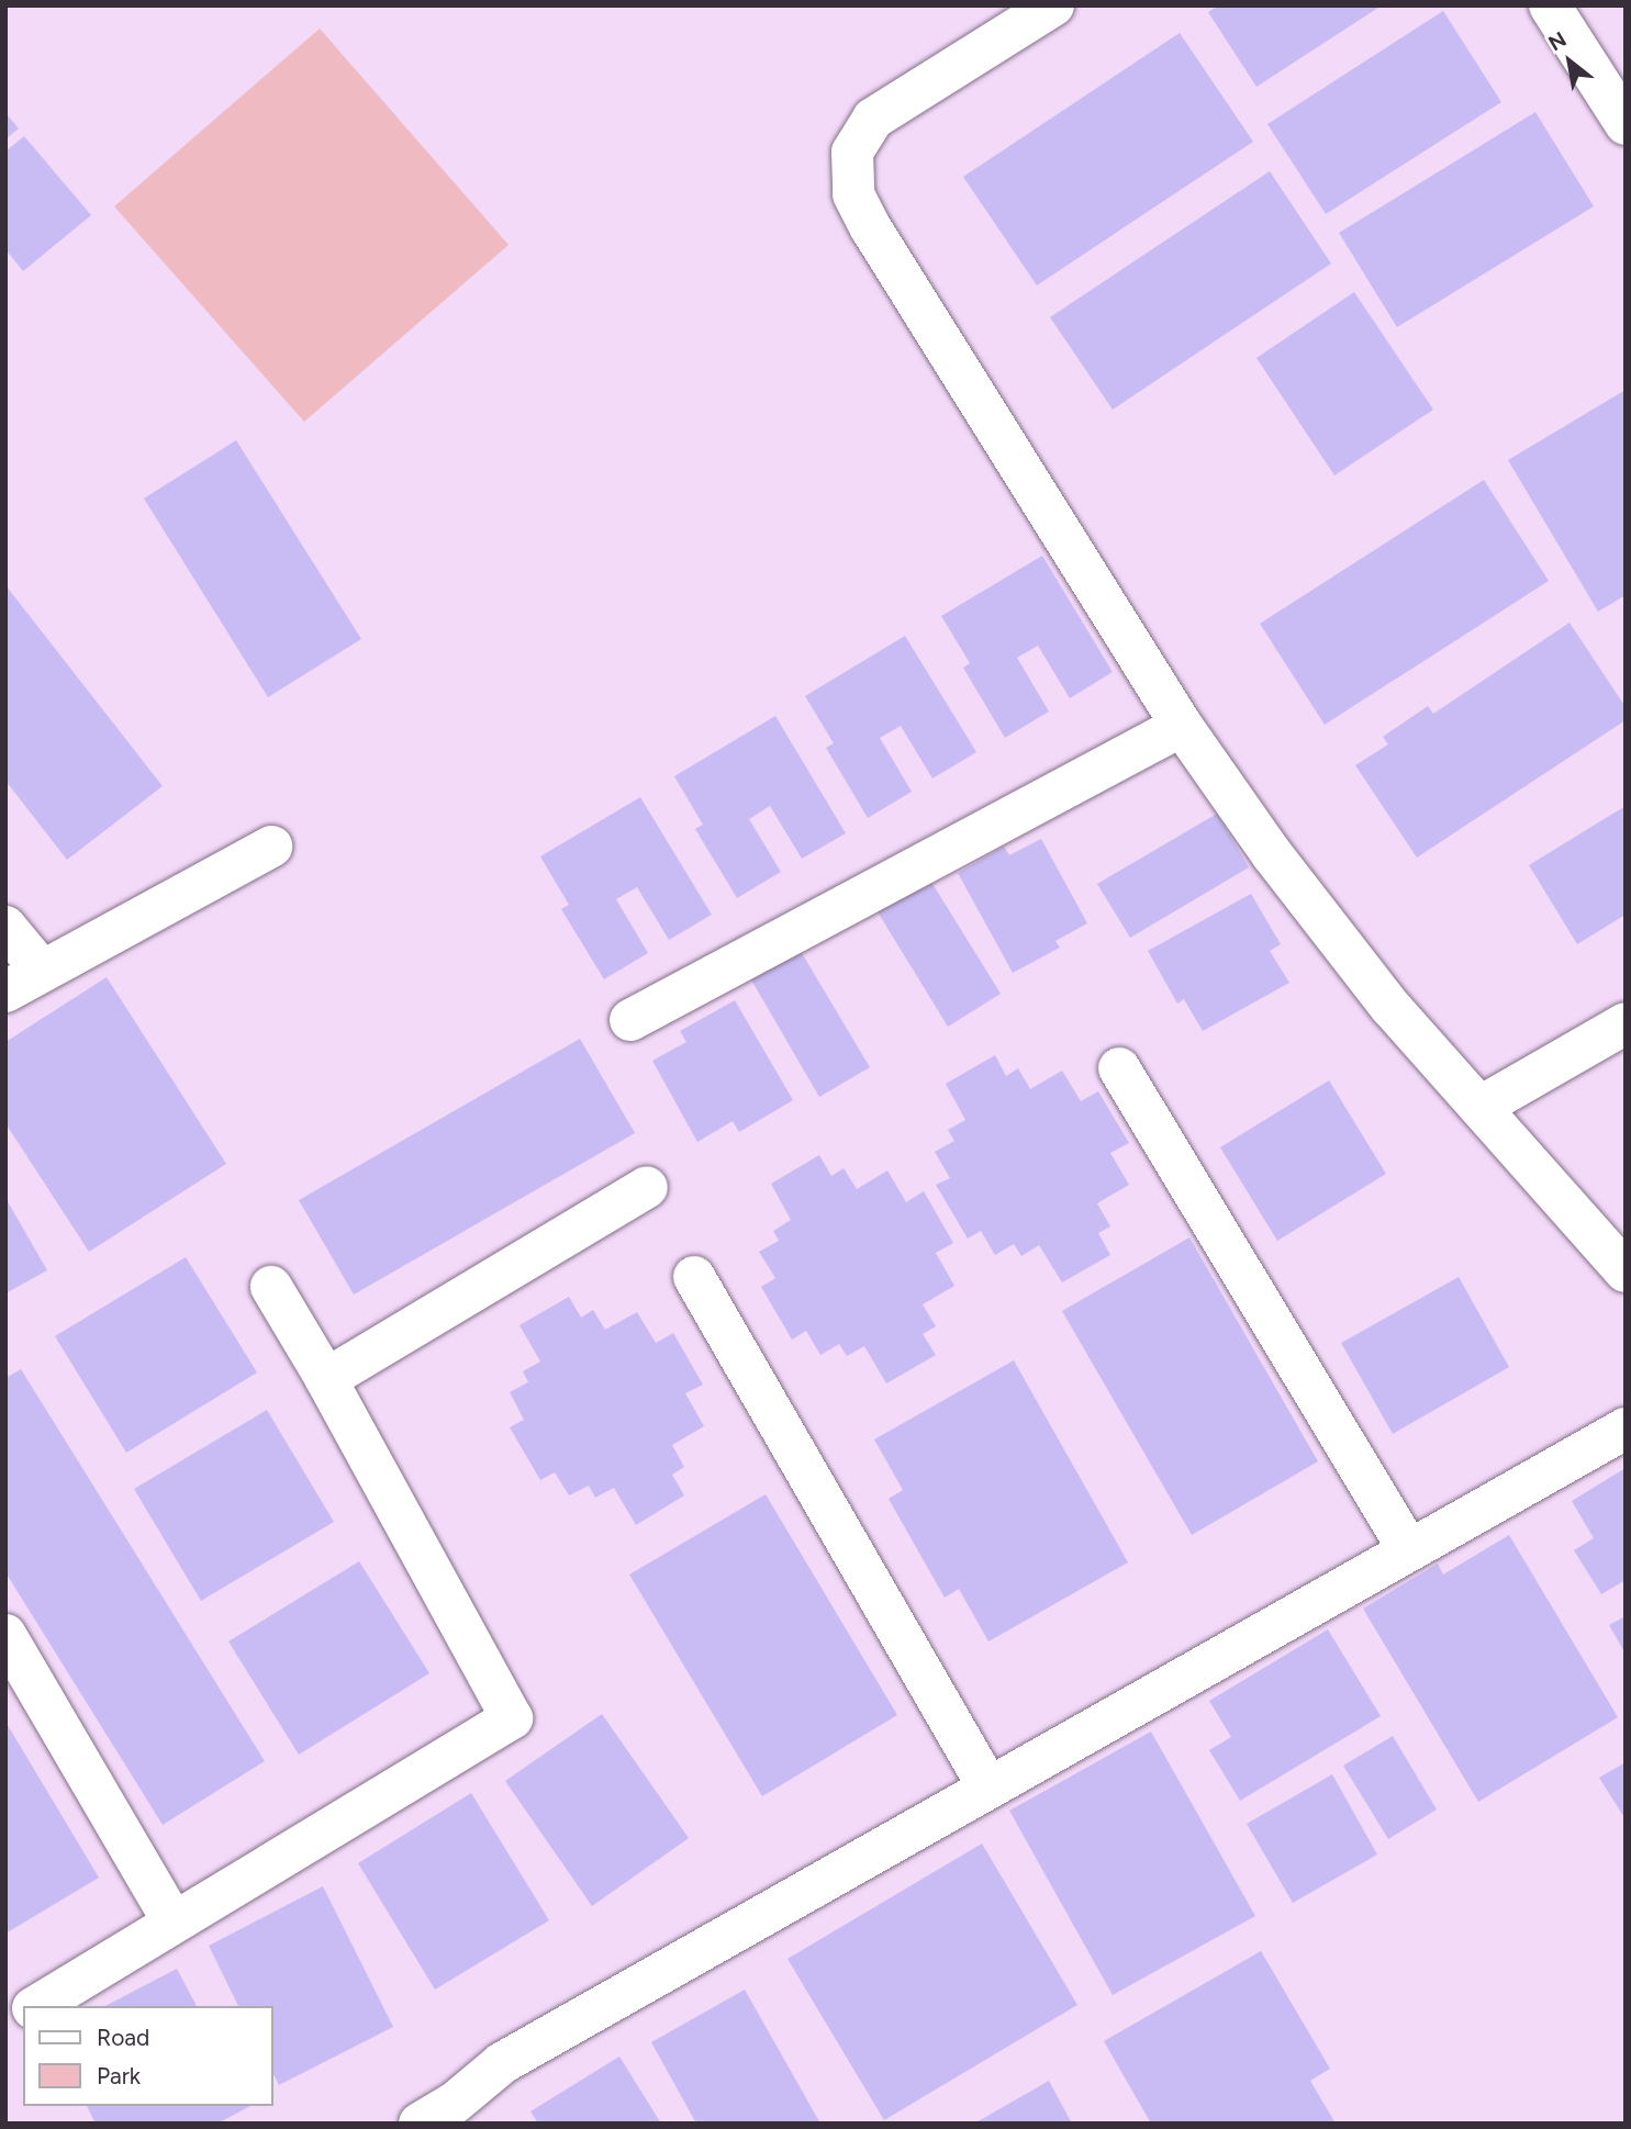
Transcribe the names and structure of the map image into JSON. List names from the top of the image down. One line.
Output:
{"legend":["Road","Park"],"north":"top left"}
